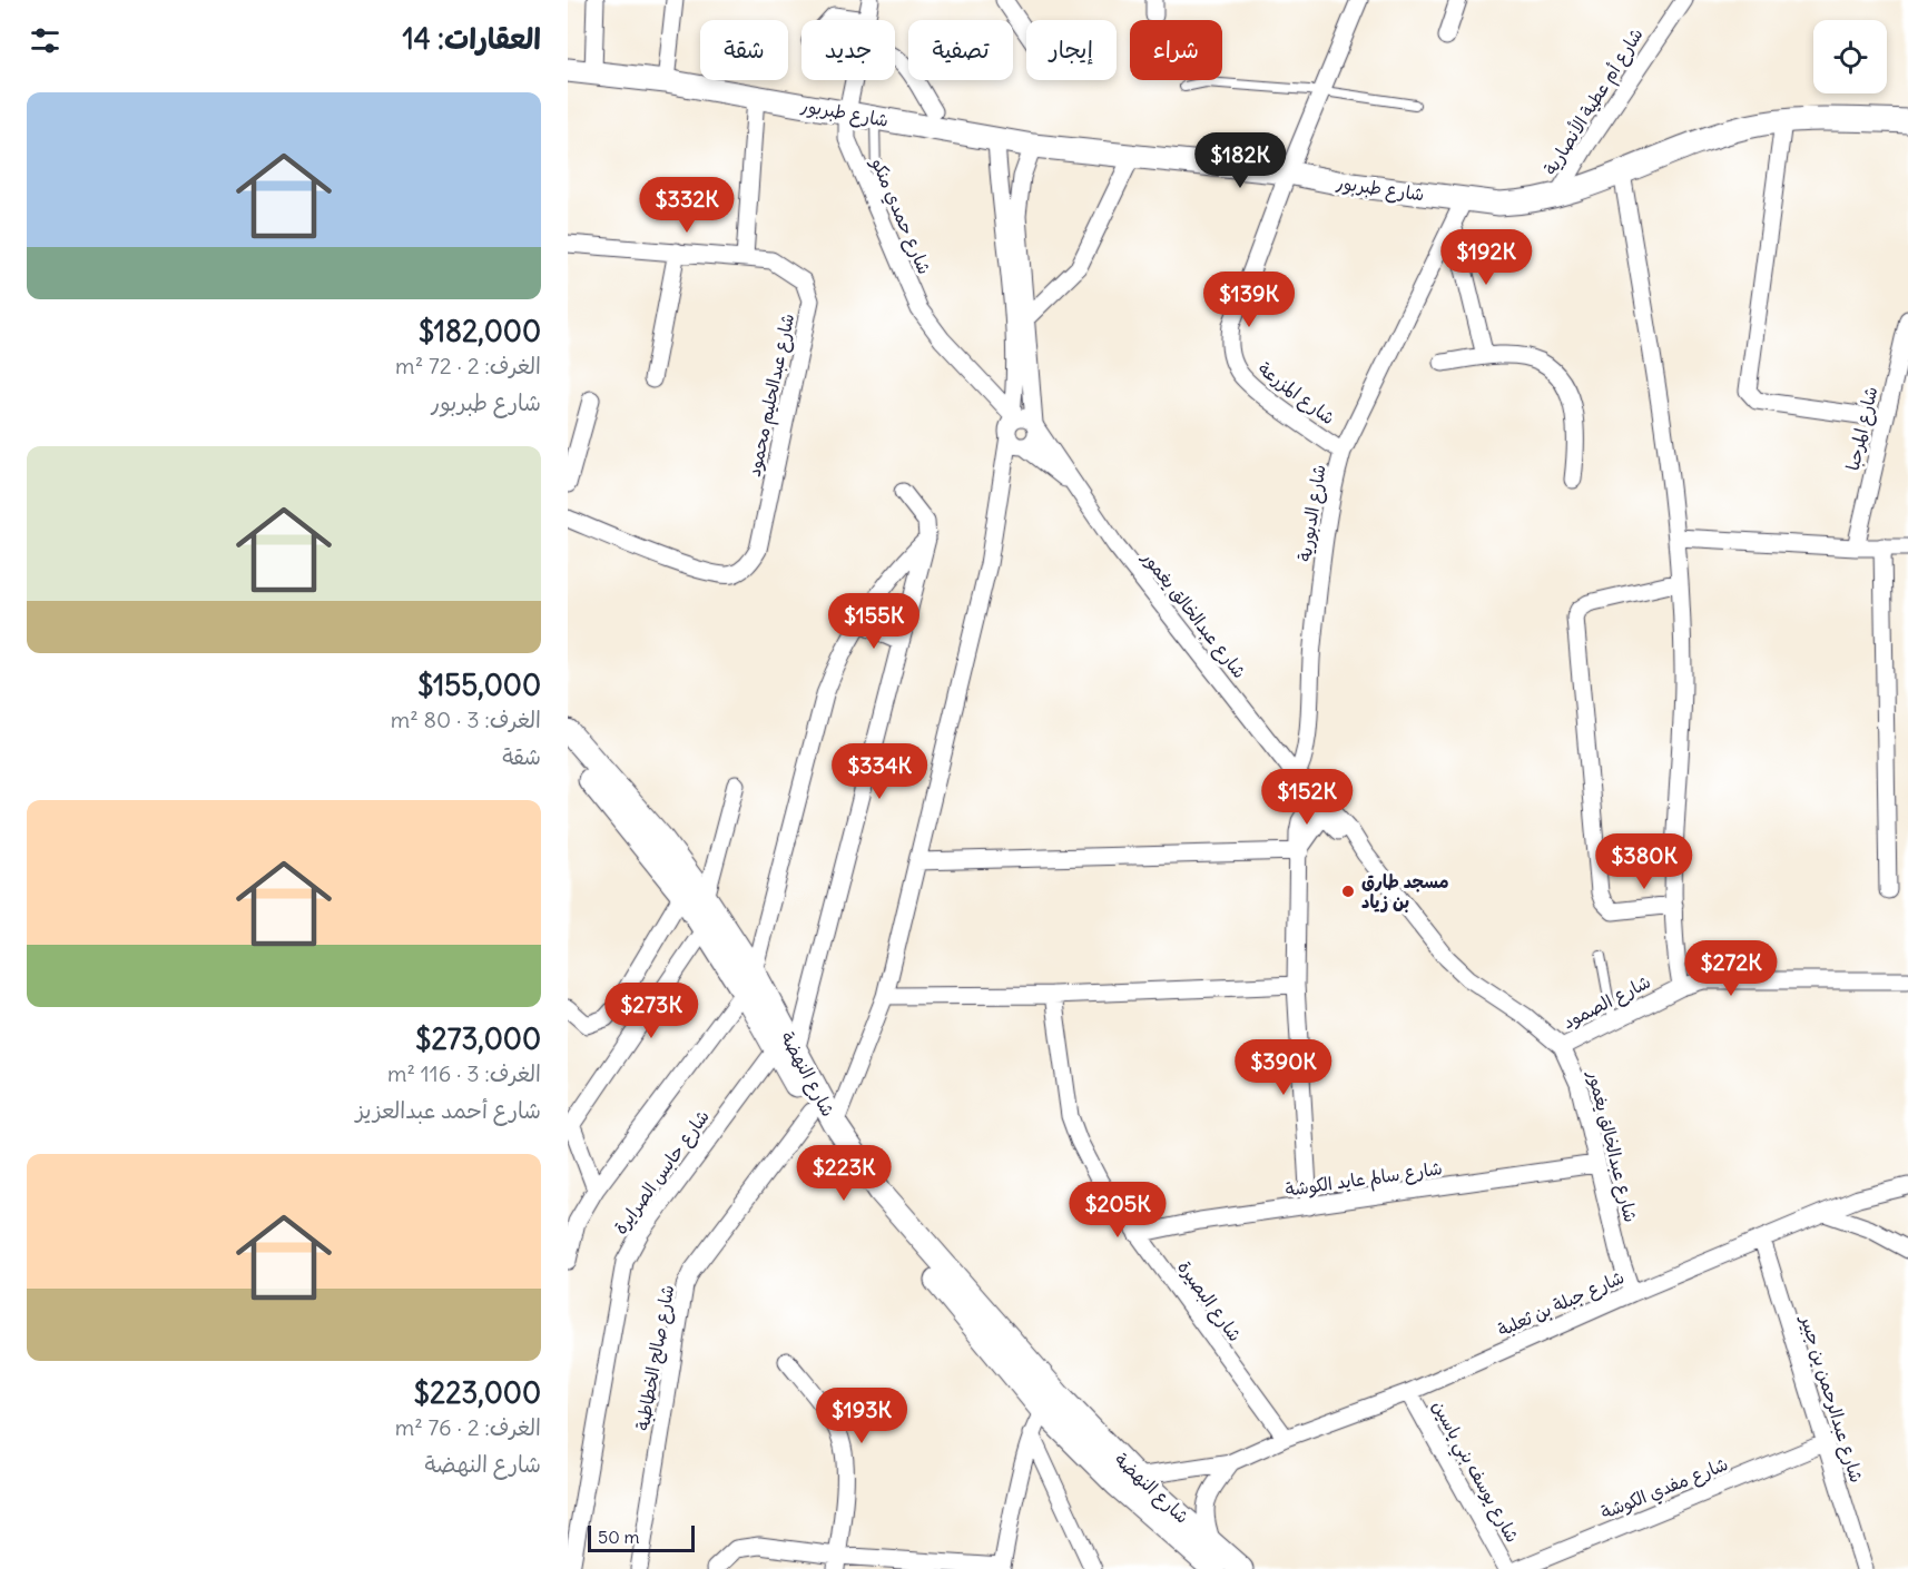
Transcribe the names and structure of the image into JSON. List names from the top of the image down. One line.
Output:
{"streets":{"street":["شارع أم عطية الأنصارية","شارع طبربور","شارع حمدي منكو","شارع المزرعة","شارع عبدالحليم محمود","شارع المرحبا","شارع الدبورية","شارع عبدالخالق يغمور","شارع الصمود","شارع النهضة","شارع حابس الصرايرة","شارع سالم عايد الكوشة","شارع البصيرة","شارع جبلة بن ثعلبة","شارع صالح الخطاطبة","شارع عبدالرحمن بن جبير","شارع يوسف بني ياسين","شارع مفدي الكوشة"]},"crossings":[["شارع أم عطية الأنصارية","شارع طبربور"],["شارع طبربور","شارع حمدي منكو"],["شارع طبربور","شارع المزرعة"],["شارع طبربور","شارع الدبورية"],["شارع حمدي منكو","شارع عبدالخالق يغمور"],["شارع المزرعة","شارع الدبورية"],["شارع الدبورية","شارع عبدالخالق يغمور"],["شارع عبدالخالق يغمور","شارع الصمود"],["شارع عبدالخالق يغمور","شارع سالم عايد الكوشة"],["شارع عبدالخالق يغمور","شارع جبلة بن ثعلبة"],["شارع النهضة","شارع حابس الصرايرة"],["شارع النهضة","شارع جبلة بن ثعلبة"],["شارع النهضة","شارع صالح الخطاطبة"],["شارع سالم عايد الكوشة","شارع البصيرة"],["شارع البصيرة","شارع جبلة بن ثعلبة"],["شارع جبلة بن ثعلبة","شارع عبدالرحمن بن جبير"],["شارع جبلة بن ثعلبة","شارع يوسف بني ياسين"],["شارع عبدالرحمن بن جبير","شارع مفدي الكوشة"]],"places":["مسجد طارق بن زياد"],"scale_bar":"50 m","page":{"heading":"العقارات: 14","chip":["شراء","إيجار","تصفية","جديد","شقة"],"list":[{"name":"$182,000","note":"الغرف: 2 · 72 m² · شارع طبربور"},{"name":"$155,000","note":"الغرف: 3 · 80 m² · شقة"},{"name":"$273,000","note":"الغرف: 3 · 116 m² · شارع أحمد عبدالعزيز"},{"name":"$223,000","note":"الغرف: 2 · 76 m² · شارع النهضة"}],"price":["$182K","$332K","$192K","$139K","$155K","$334K","$152K","$380K","$272K","$273K","$390K","$223K","$205K","$193K"],"scale":"50 m"}}
